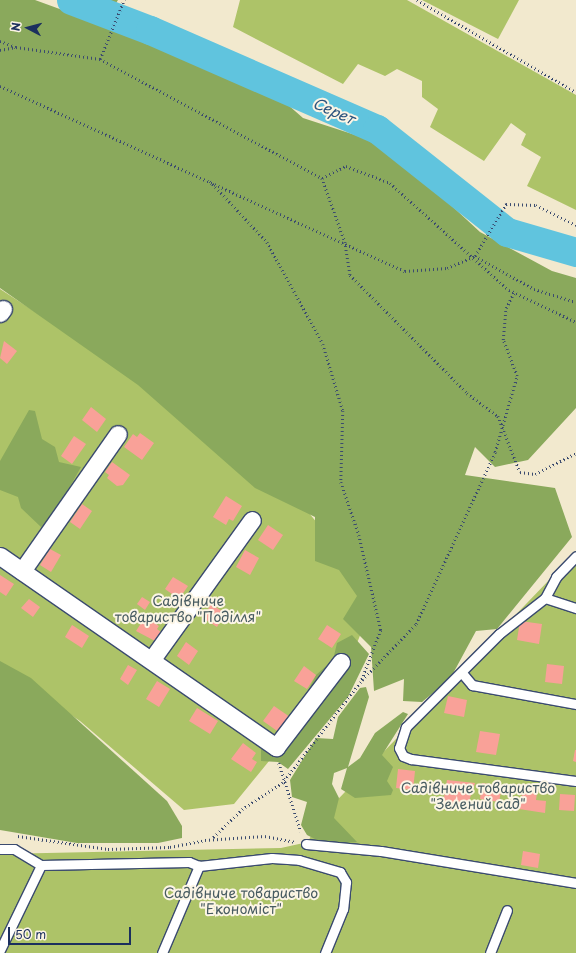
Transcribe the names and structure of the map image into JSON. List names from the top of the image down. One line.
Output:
{"water":["Серет"],"parks":["Садівниче товариство \"Поділля\"","Садівниче товариство \"Зелений сад\"","Садівниче товариство \"Економіст\""],"scale_bar":"50 m","north":"left"}
